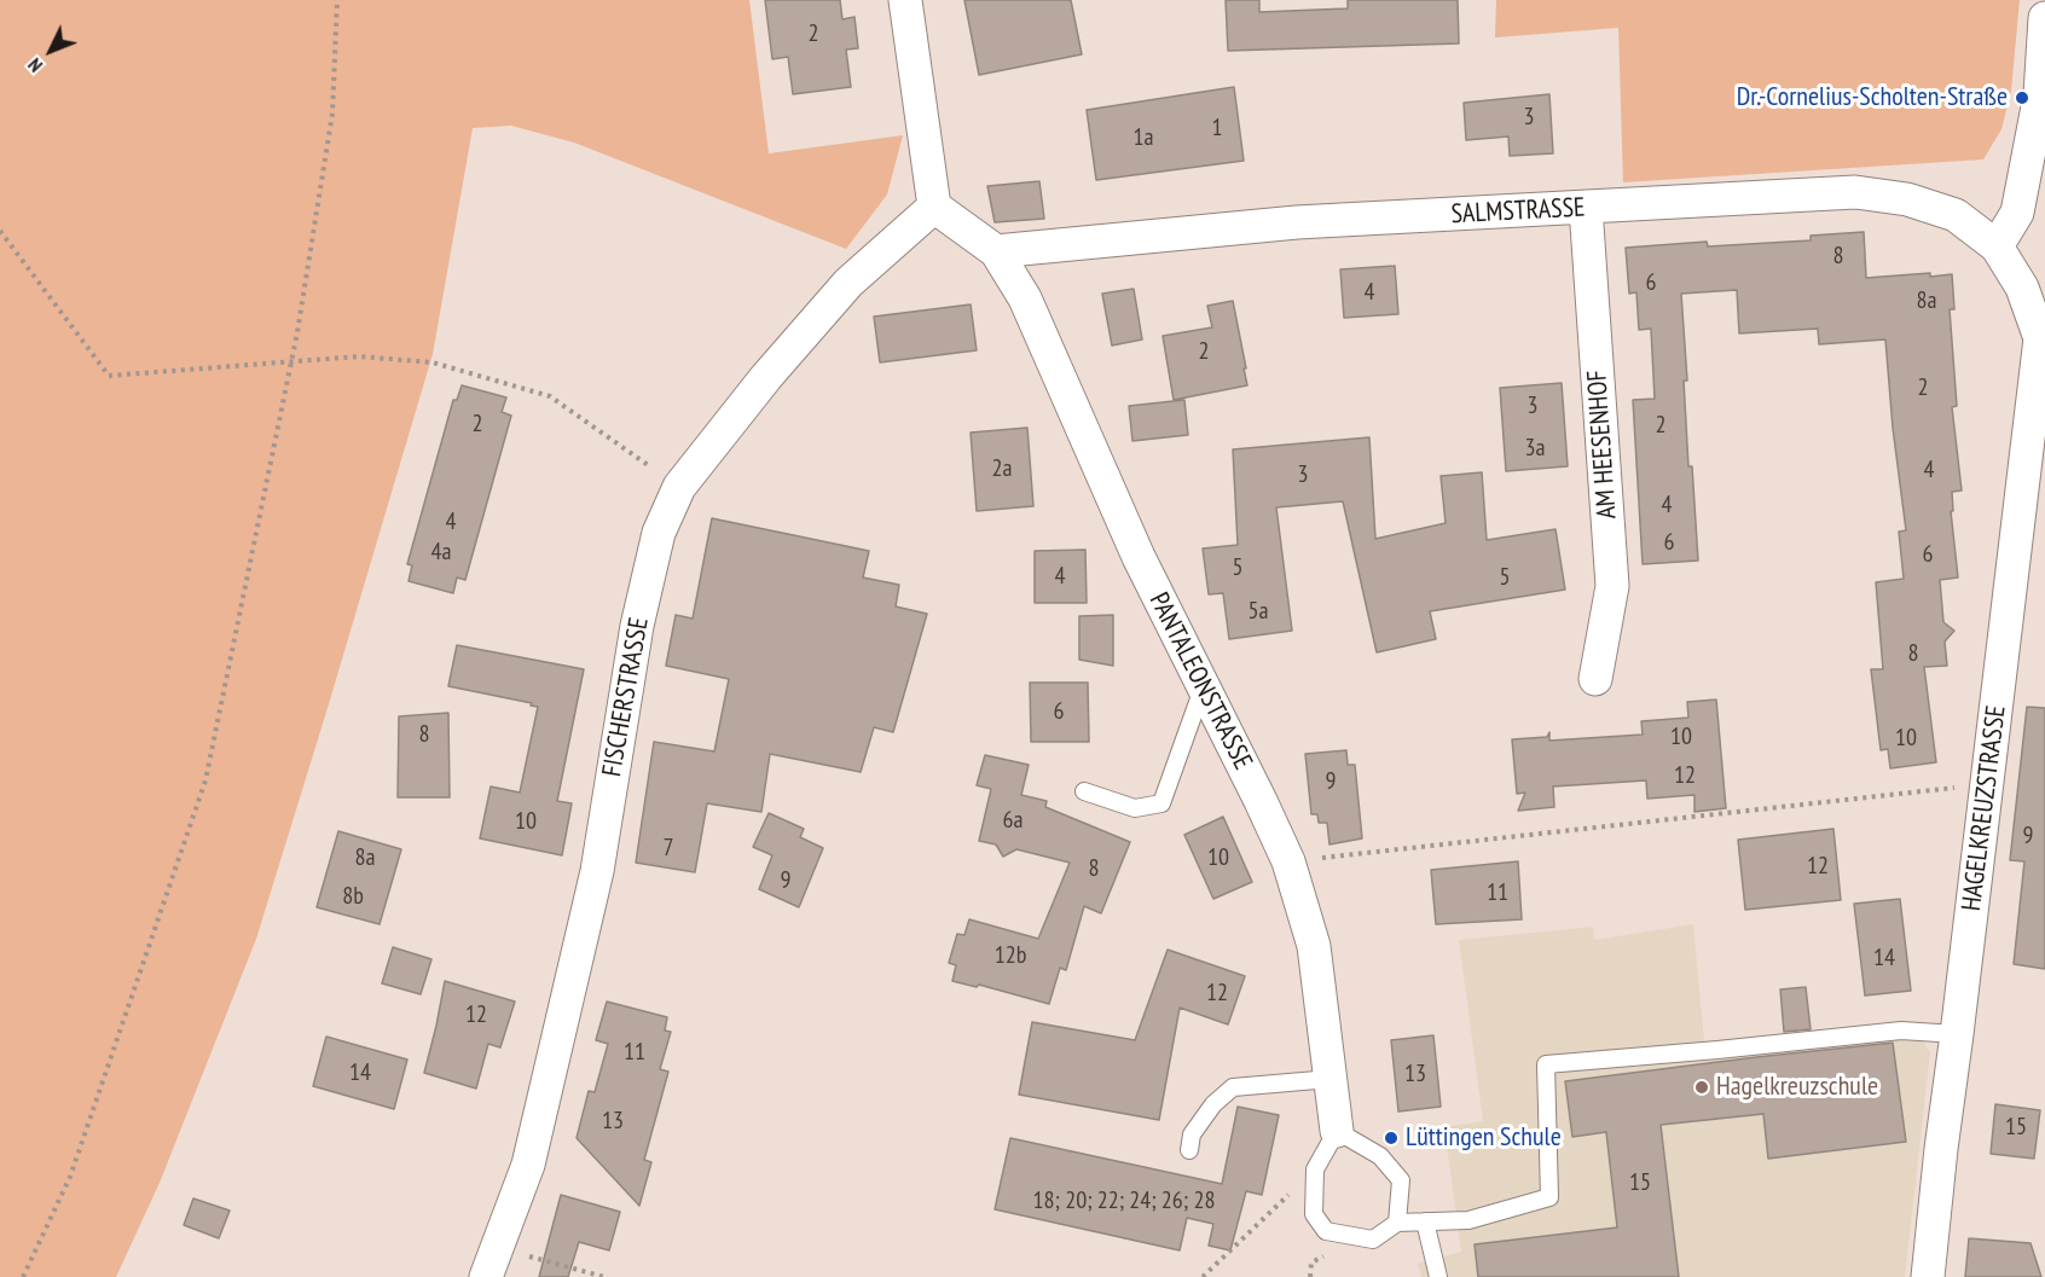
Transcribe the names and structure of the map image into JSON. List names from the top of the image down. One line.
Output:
{"streets":{"street":["SALMSTRASSE","AM HEESENHOF","PANTALEONSTRASSE","FISCHERSTRASSE","HAGELKREUZSTRASSE"]},"crossings":[["SALMSTRASSE","AM HEESENHOF"],["SALMSTRASSE","PANTALEONSTRASSE"],["SALMSTRASSE","HAGELKREUZSTRASSE"]],"places":["Dr.-Cornelius-Scholten-Straße","Hagelkreuzschule","Lüttingen Schule"],"house_numbers":["2","3","1","1a","8","6","4","8a","2","2","3","2","2","3a","2a","4","3","4","4","6","4a","6","5","4","5","5a","8","6","8","10","10","12","9","6a","10","9","7","8a","10","12","8","9","11","8b","12b","14","12","12","11","14","13","13","15","15","18; 20; 22; 24; 26; 28"],"north":"bottom left"}
